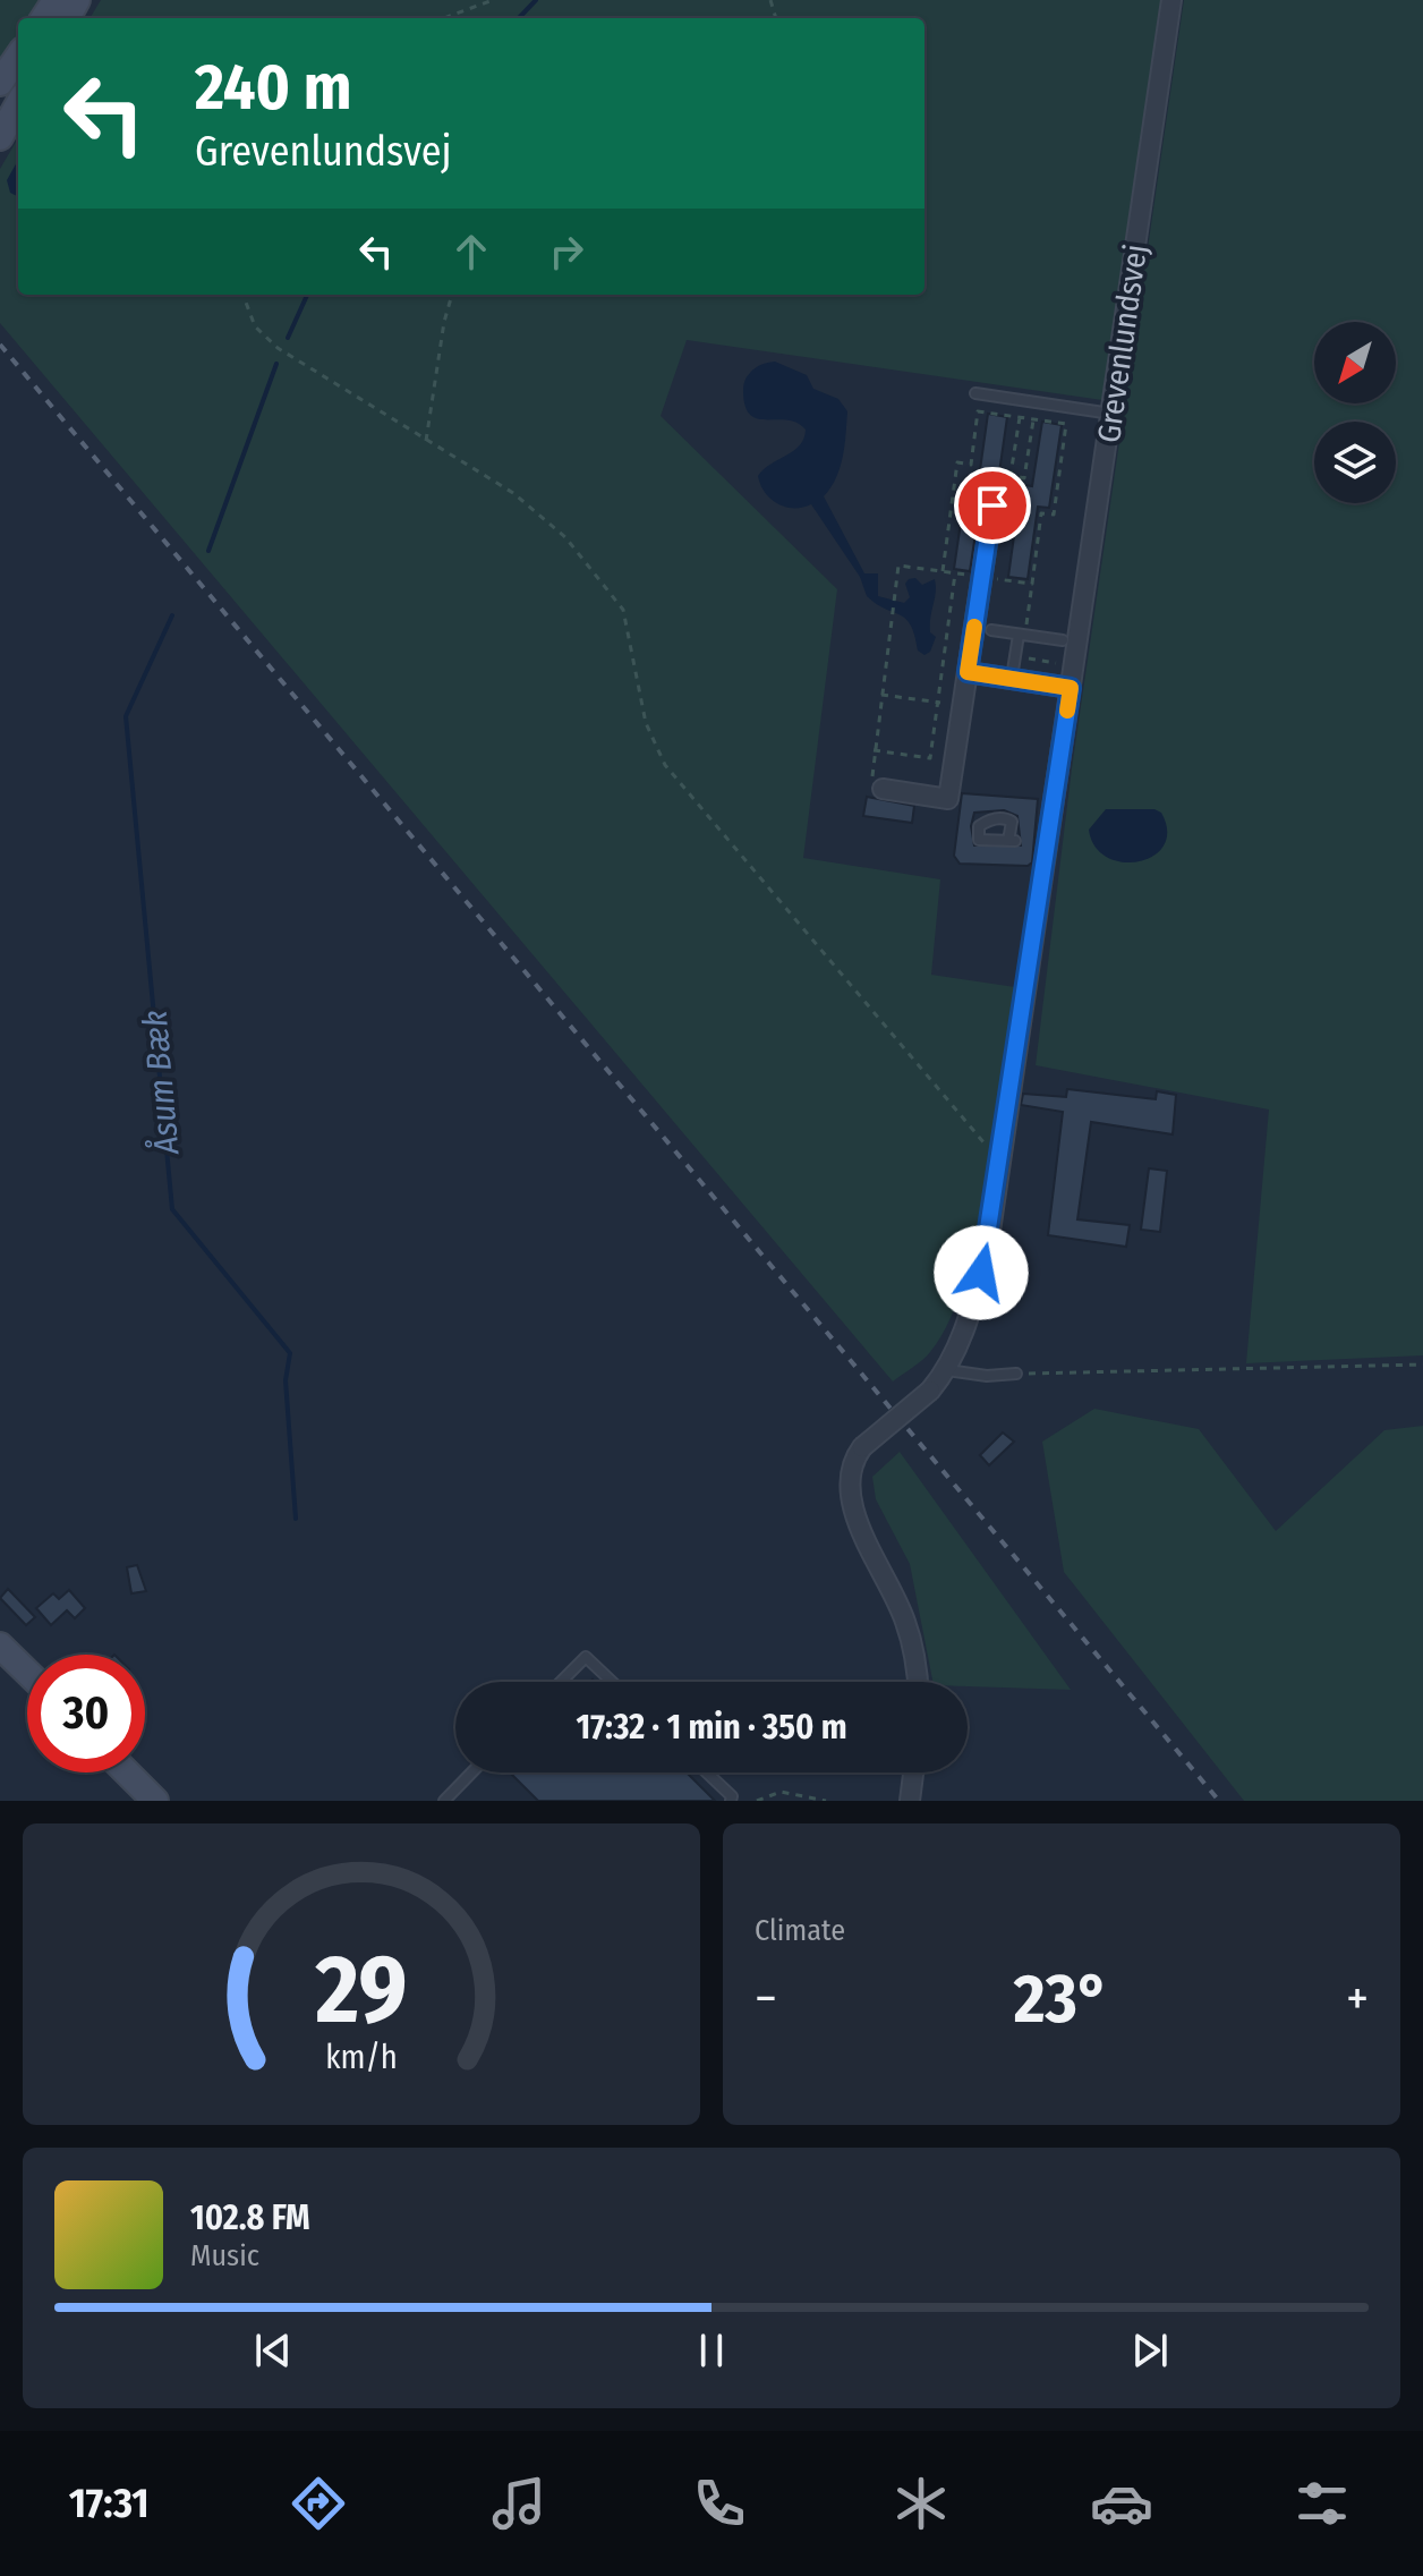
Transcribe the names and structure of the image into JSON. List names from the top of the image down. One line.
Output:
{"streets":{"street":["Grevenlundsvej"]},"water":["Åsum Bæk"],"north":"bottom left","page":{"turn":["240 m","Grevenlundsvej"],"limit":"30","trip":"17:32 · 1 min · 350 m","tile":"Climate","heat":["−","23°","+"],"song":["102.8 FM","Music"],"tabs":"17:31","gauge":["29","km/h"]}}
